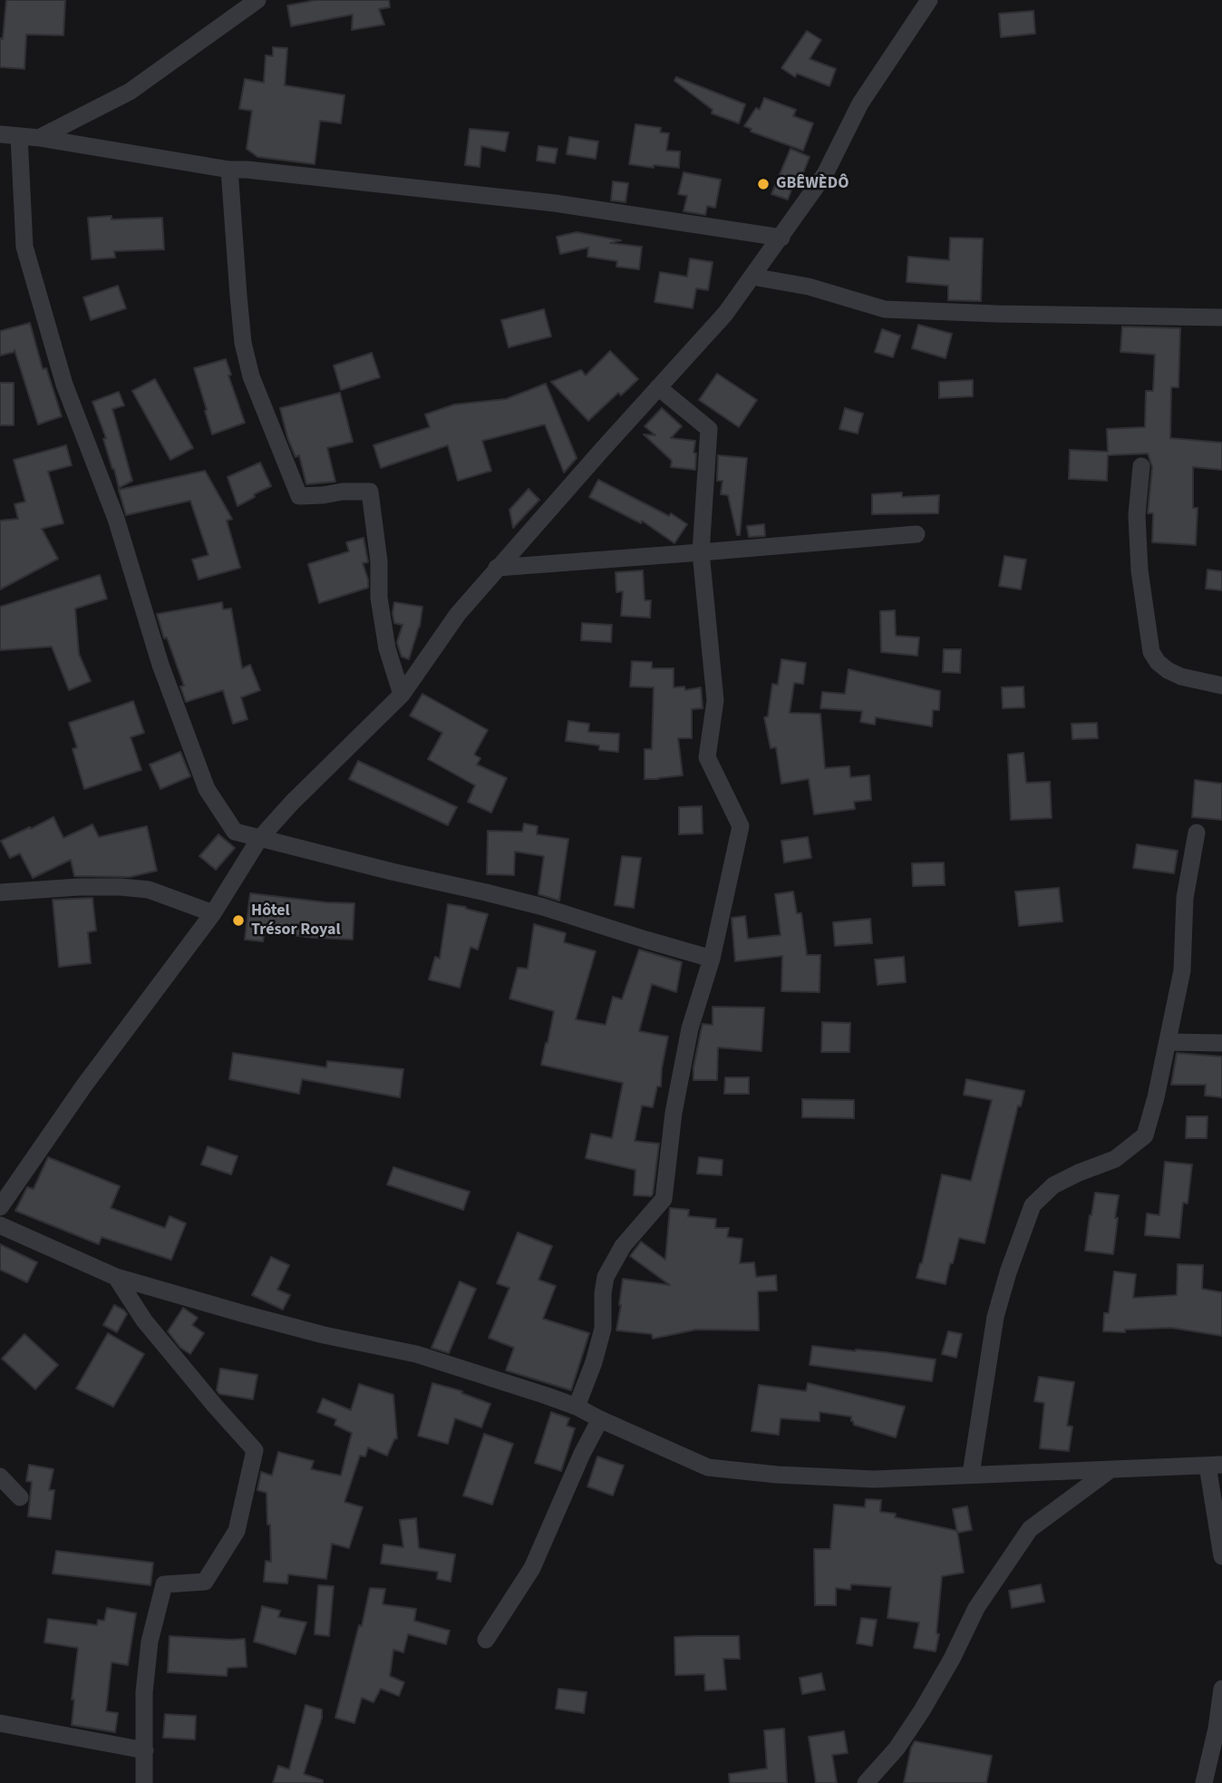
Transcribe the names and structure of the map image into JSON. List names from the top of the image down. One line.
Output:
{"places":["GBÊWÈDÔ","Hôtel Trésor Royal"]}
